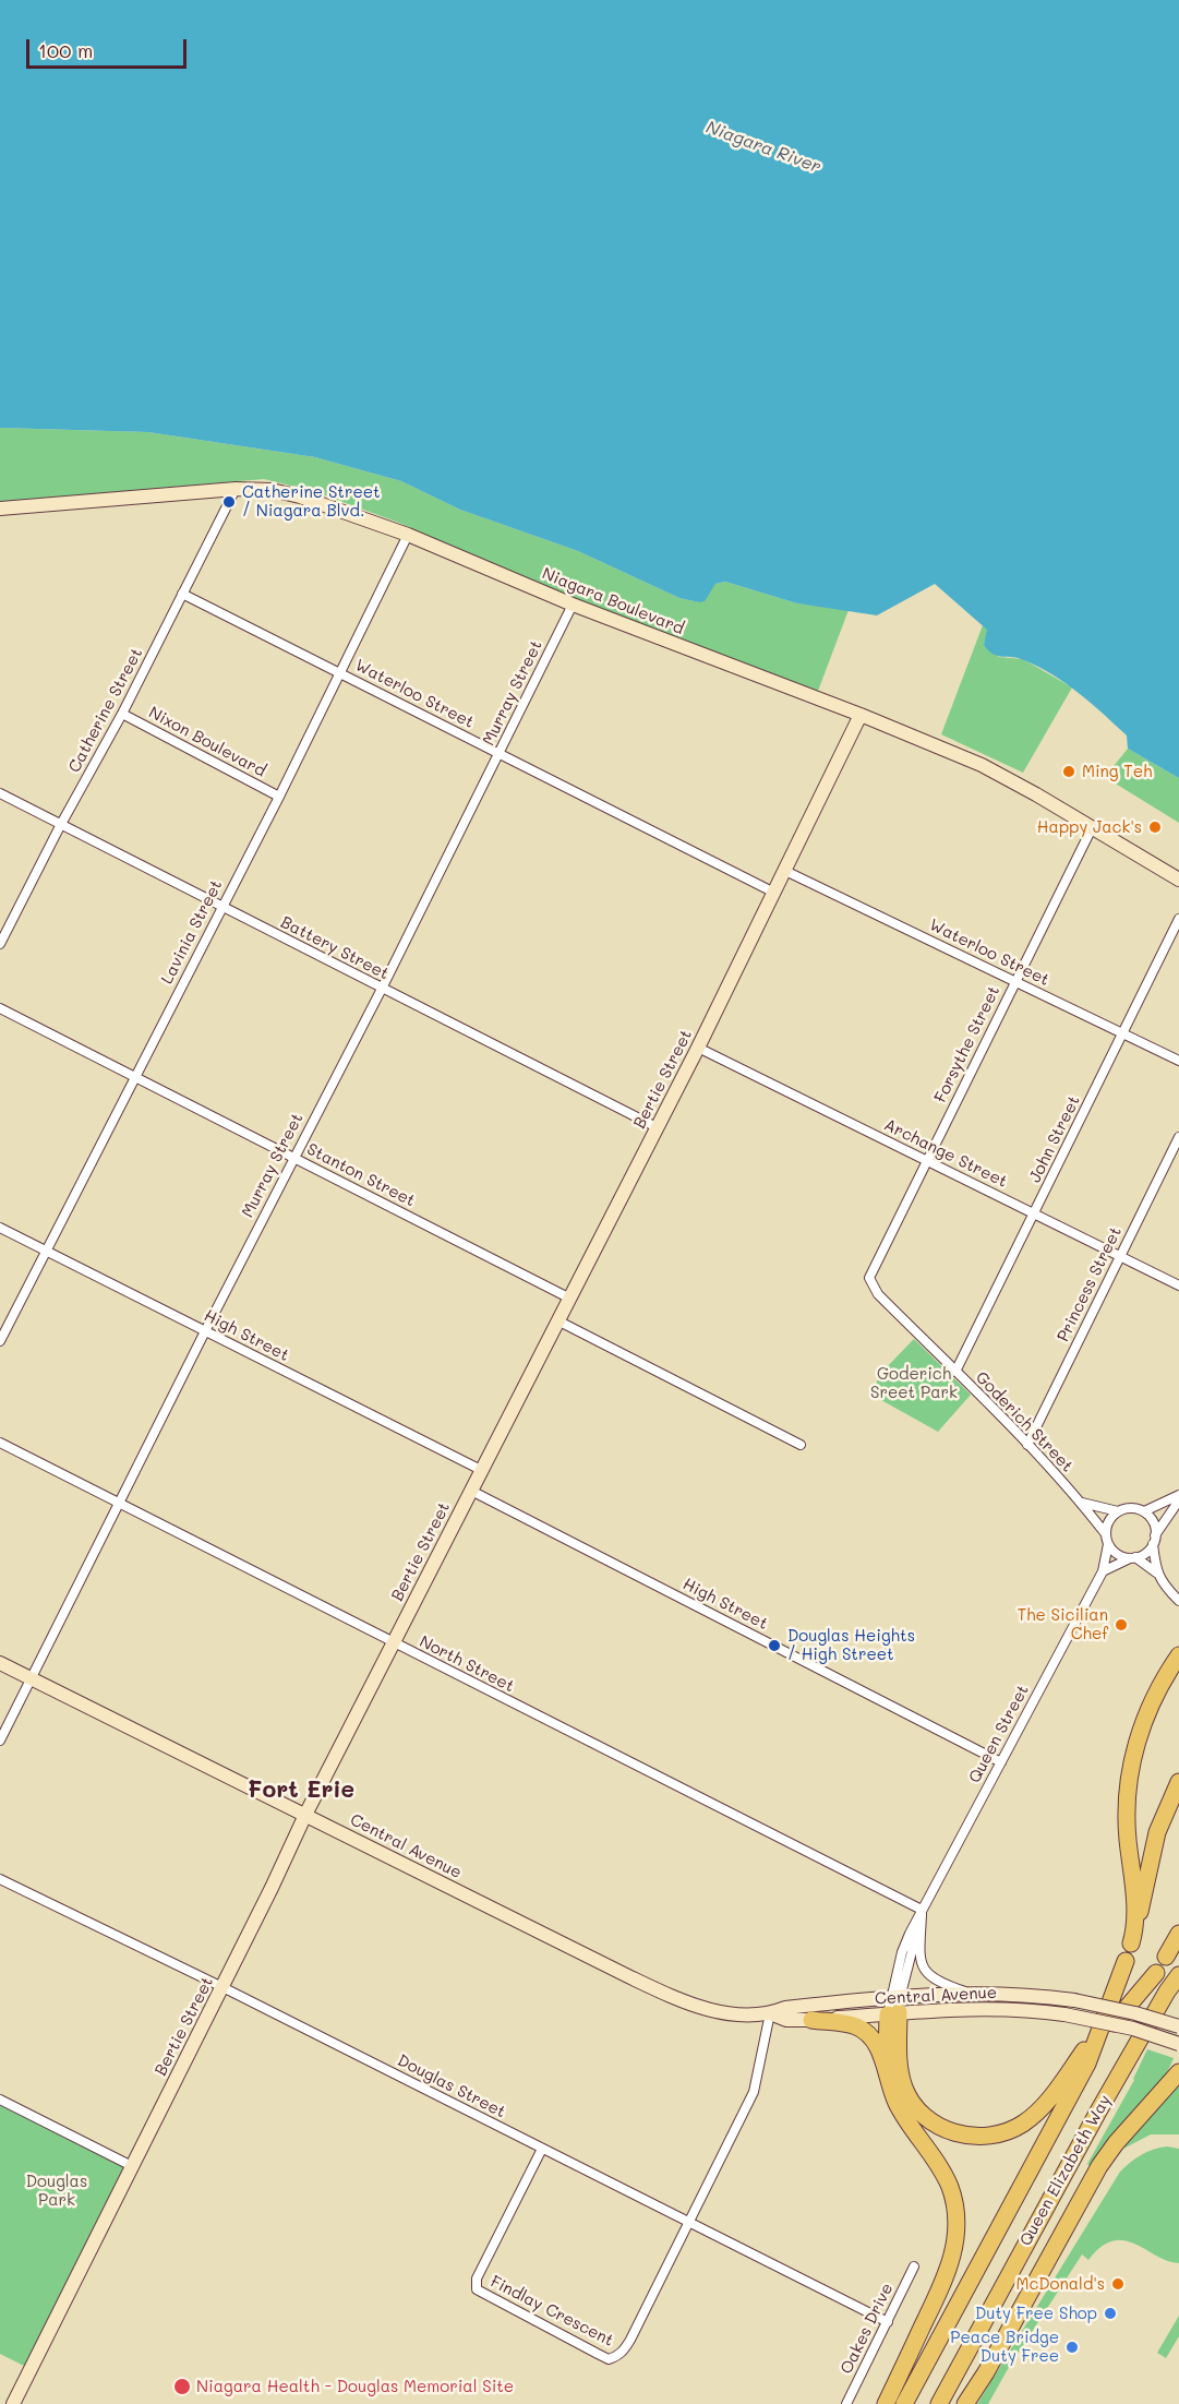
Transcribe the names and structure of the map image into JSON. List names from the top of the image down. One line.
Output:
{"streets":{"highway":["Queen Elizabeth Way"],"main road":["Niagara Boulevard","Bertie Street","Central Avenue"],"street":["Murray Street","Waterloo Street","Catherine Street","Nixon Boulevard","Lavinia Street","Battery Street","Forsythe Street","John Street","Archange Street","Stanton Street","Princess Street","High Street","Goderich Street","North Street","Queen Street","Douglas Street","Findlay Crescent","Oakes Drive"]},"crossings":[["Niagara Boulevard","Murray Street"],["Niagara Boulevard","Catherine Street"],["Niagara Boulevard","Lavinia Street"],["Niagara Boulevard","Forsythe Street"],["Niagara Boulevard","Bertie Street"],["Murray Street","Waterloo Street"],["Murray Street","Battery Street"],["Murray Street","Stanton Street"],["Murray Street","High Street"],["Murray Street","North Street"],["Murray Street","Central Avenue"],["Waterloo Street","Catherine Street"],["Waterloo Street","Lavinia Street"],["Waterloo Street","Forsythe Street"],["Waterloo Street","Bertie Street"],["Waterloo Street","John Street"],["Catherine Street","Nixon Boulevard"],["Catherine Street","Battery Street"],["Nixon Boulevard","Lavinia Street"],["Lavinia Street","Battery Street"],["Lavinia Street","Stanton Street"],["Lavinia Street","High Street"],["Battery Street","Bertie Street"],["Forsythe Street","Archange Street"],["Forsythe Street","Goderich Street"],["Bertie Street","Archange Street"],["Bertie Street","Stanton Street"],["Bertie Street","High Street"],["Bertie Street","North Street"],["Bertie Street","Central Avenue"],["Bertie Street","Douglas Street"],["John Street","Archange Street"],["John Street","Goderich Street"],["Archange Street","Princess Street"],["Princess Street","Goderich Street"],["High Street","Queen Street"],["Goderich Street","Queen Street"],["North Street","Queen Street"],["Queen Street","Central Avenue"],["Douglas Street","Findlay Crescent"],["Douglas Street","Oakes Drive"]],"districts":["Fort Erie"],"water":["Niagara River"],"parks":["Goderich Sreet Park","Douglas Park"],"places":["Catherine Street / Niagara Blvd.","Ming Teh","Happy Jack's","The Sicilian Chef","Douglas Heights / High Street","McDonald's","Duty Free Shop","Peace Bridge Duty Free","Niagara Health - Douglas Memorial Site"],"scale_bar":"100 m"}
